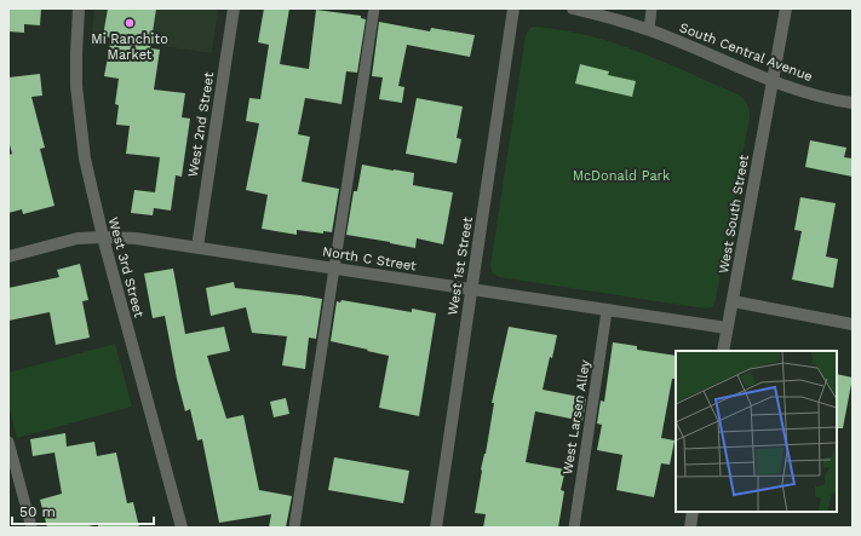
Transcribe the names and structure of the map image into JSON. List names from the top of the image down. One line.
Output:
{"streets":{"street":["South Central Avenue","West 2nd Street","West South Street","North C Street","West 1st Street","West 3rd Street"],"lane":["West Larsen Alley"]},"crossings":[["South Central Avenue","West South Street"],["West 2nd Street","North C Street"],["West South Street","North C Street"],["North C Street","West 1st Street"],["North C Street","West 3rd Street"],["North C Street","West Larsen Alley"]],"parks":["McDonald Park"],"places":["Mi Ranchito Market"],"scale_bar":"50 m"}
